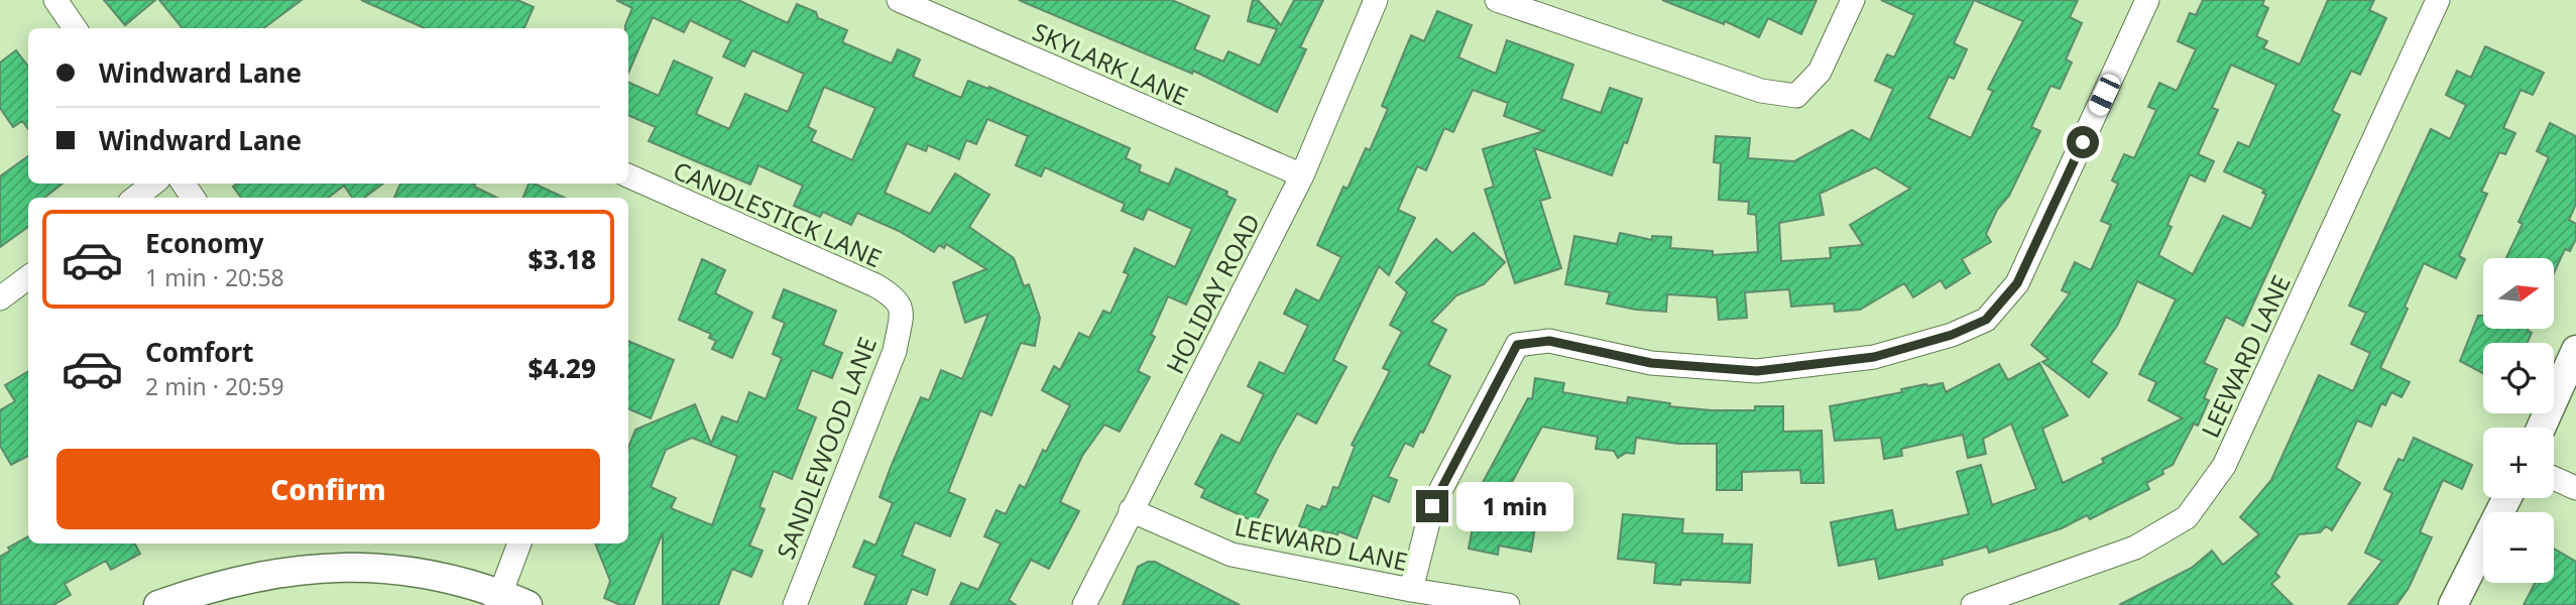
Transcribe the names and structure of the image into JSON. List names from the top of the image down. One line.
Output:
{"streets":{"street":["SKYLARK LANE","CANDLESTICK LANE","HOLIDAY ROAD","LEEWARD LANE","SANDLEWOOD LANE"]},"crossings":[["SKYLARK LANE","HOLIDAY ROAD"],["CANDLESTICK LANE","SANDLEWOOD LANE"],["HOLIDAY ROAD","LEEWARD LANE"]],"north":"right","page":{"banner":["Windward Lane","Windward Lane"],"list":[{"name":"Economy","note":"1 min · 20:58","value":"$3.18"},{"name":"Comfort","note":"2 min · 20:59","value":"$4.29"}],"map_buttons":["+","−"],"buttons":"Confirm","bubble":"1 min"}}
